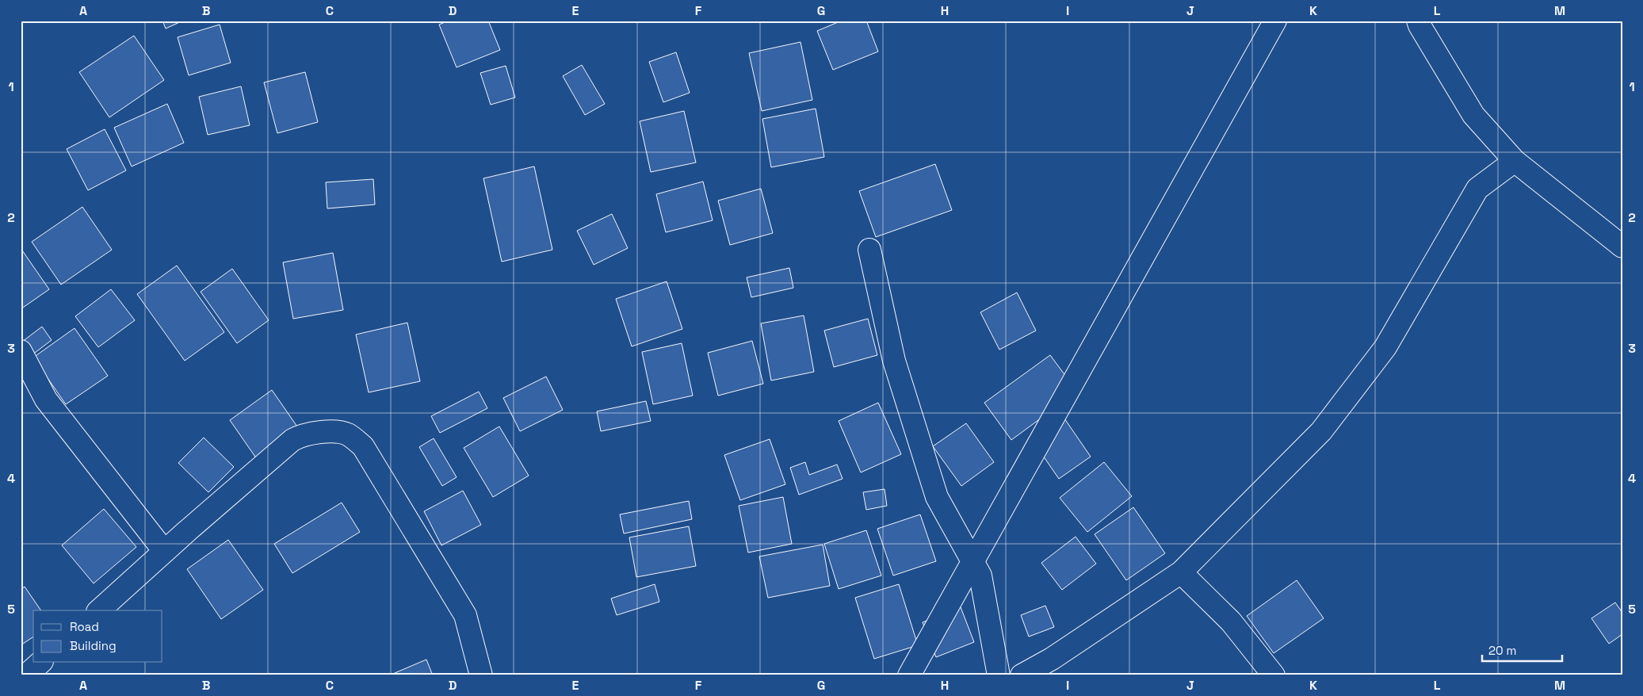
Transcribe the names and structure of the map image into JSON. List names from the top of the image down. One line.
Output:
{"legend":["Road","Building"],"scale_bar":"20 m","grid":{"columns":["A","B","C","D","E","F","G","H","I","J","K","L","M"],"rows":["1","2","3","4","5"]}}
